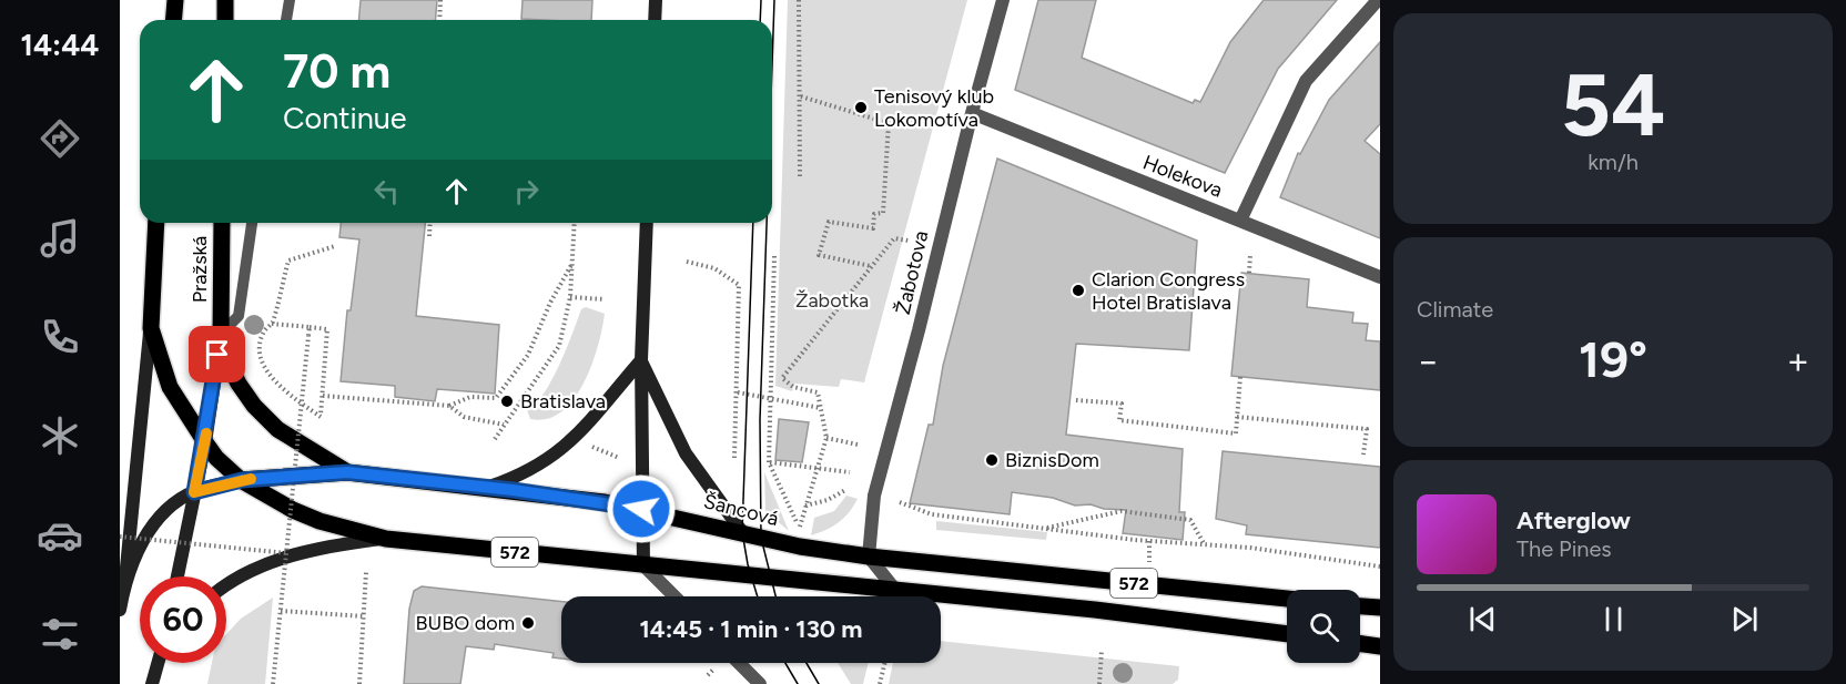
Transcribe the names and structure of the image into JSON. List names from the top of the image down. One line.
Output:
{"streets":{"main road":["Pražská","Šancová","572"],"street":["Holekova","Žabotova"]},"crossings":[["Holekova","Žabotova"],["Pražská","Šancová"],["Pražská","572"],["Žabotova","Šancová"]],"parks":["Žabotka"],"places":["Tenisový klub Lokomotíva","Clarion Congress Hotel Bratislava","Bratislava","BiznisDom","BUBO dom"],"page":{"tabs":"14:44","tile":[["54","km/h"],"Climate"],"turn":["70 m","Continue"],"heat":["−","19°","+"],"song":["Afterglow","The Pines"],"limit":"60","trip":"14:45 · 1 min · 130 m"}}
